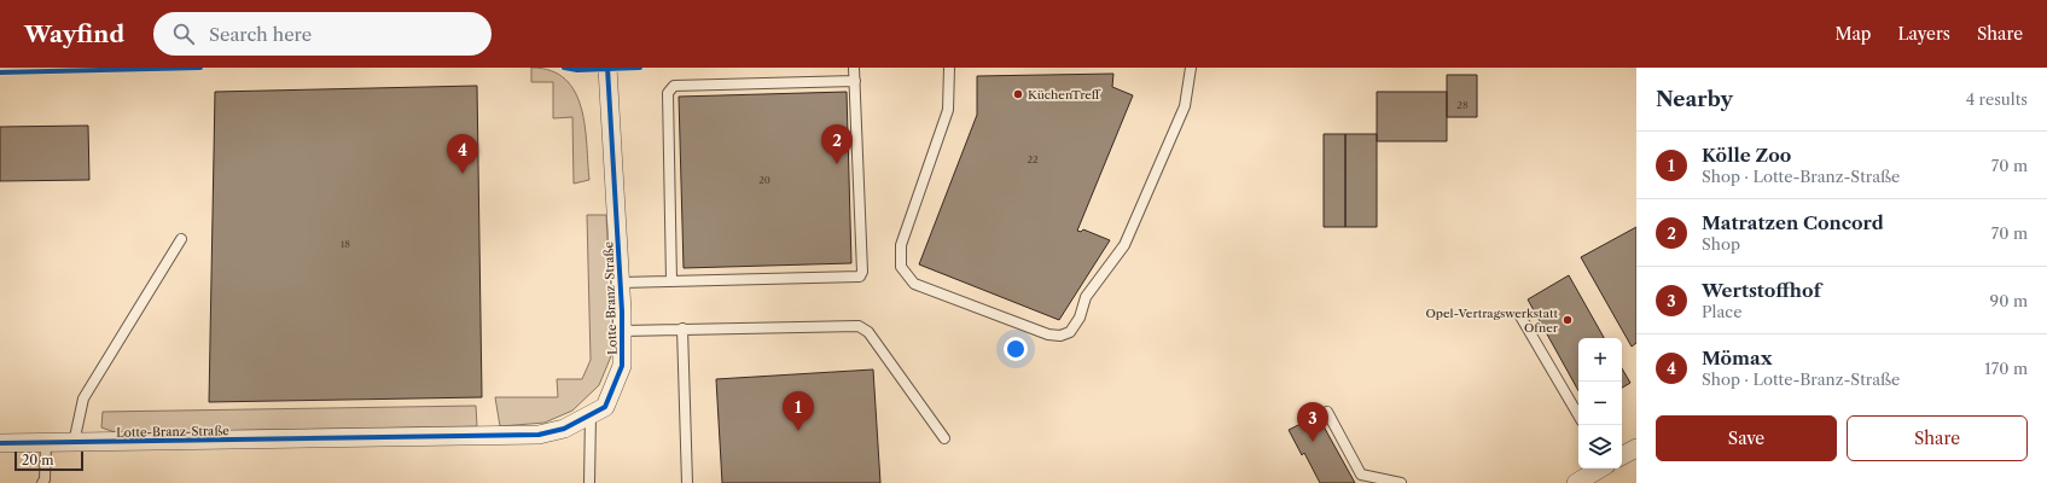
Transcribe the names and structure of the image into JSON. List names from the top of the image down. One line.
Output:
{"streets":{"street":["Lotte-Branz-Straße"]},"places":["KüchenTreff","Opel-Vertragswerkstatt Ofner"],"house_numbers":["28","22","20","18"],"scale_bar":"20 m","page":{"header":"Wayfind","search":"Search here","nav":["Map","Layers","Share"],"heading":["Nearby","4 results"],"pins":["2","4","1","3"],"list":[{"mark":"1","name":"Kölle Zoo","note":"Shop · Lotte-Branz-Straße","value":"70 m"},{"mark":"2","name":"Matratzen Concord","note":"Shop","value":"70 m"},{"mark":"3","name":"Wertstoffhof","note":"Place","value":"90 m"},{"mark":"4","name":"Mömax","note":"Shop · Lotte-Branz-Straße","value":"170 m"}],"map_buttons":["+","−"],"buttons":["Save","Share"],"scale":"20 m"}}
